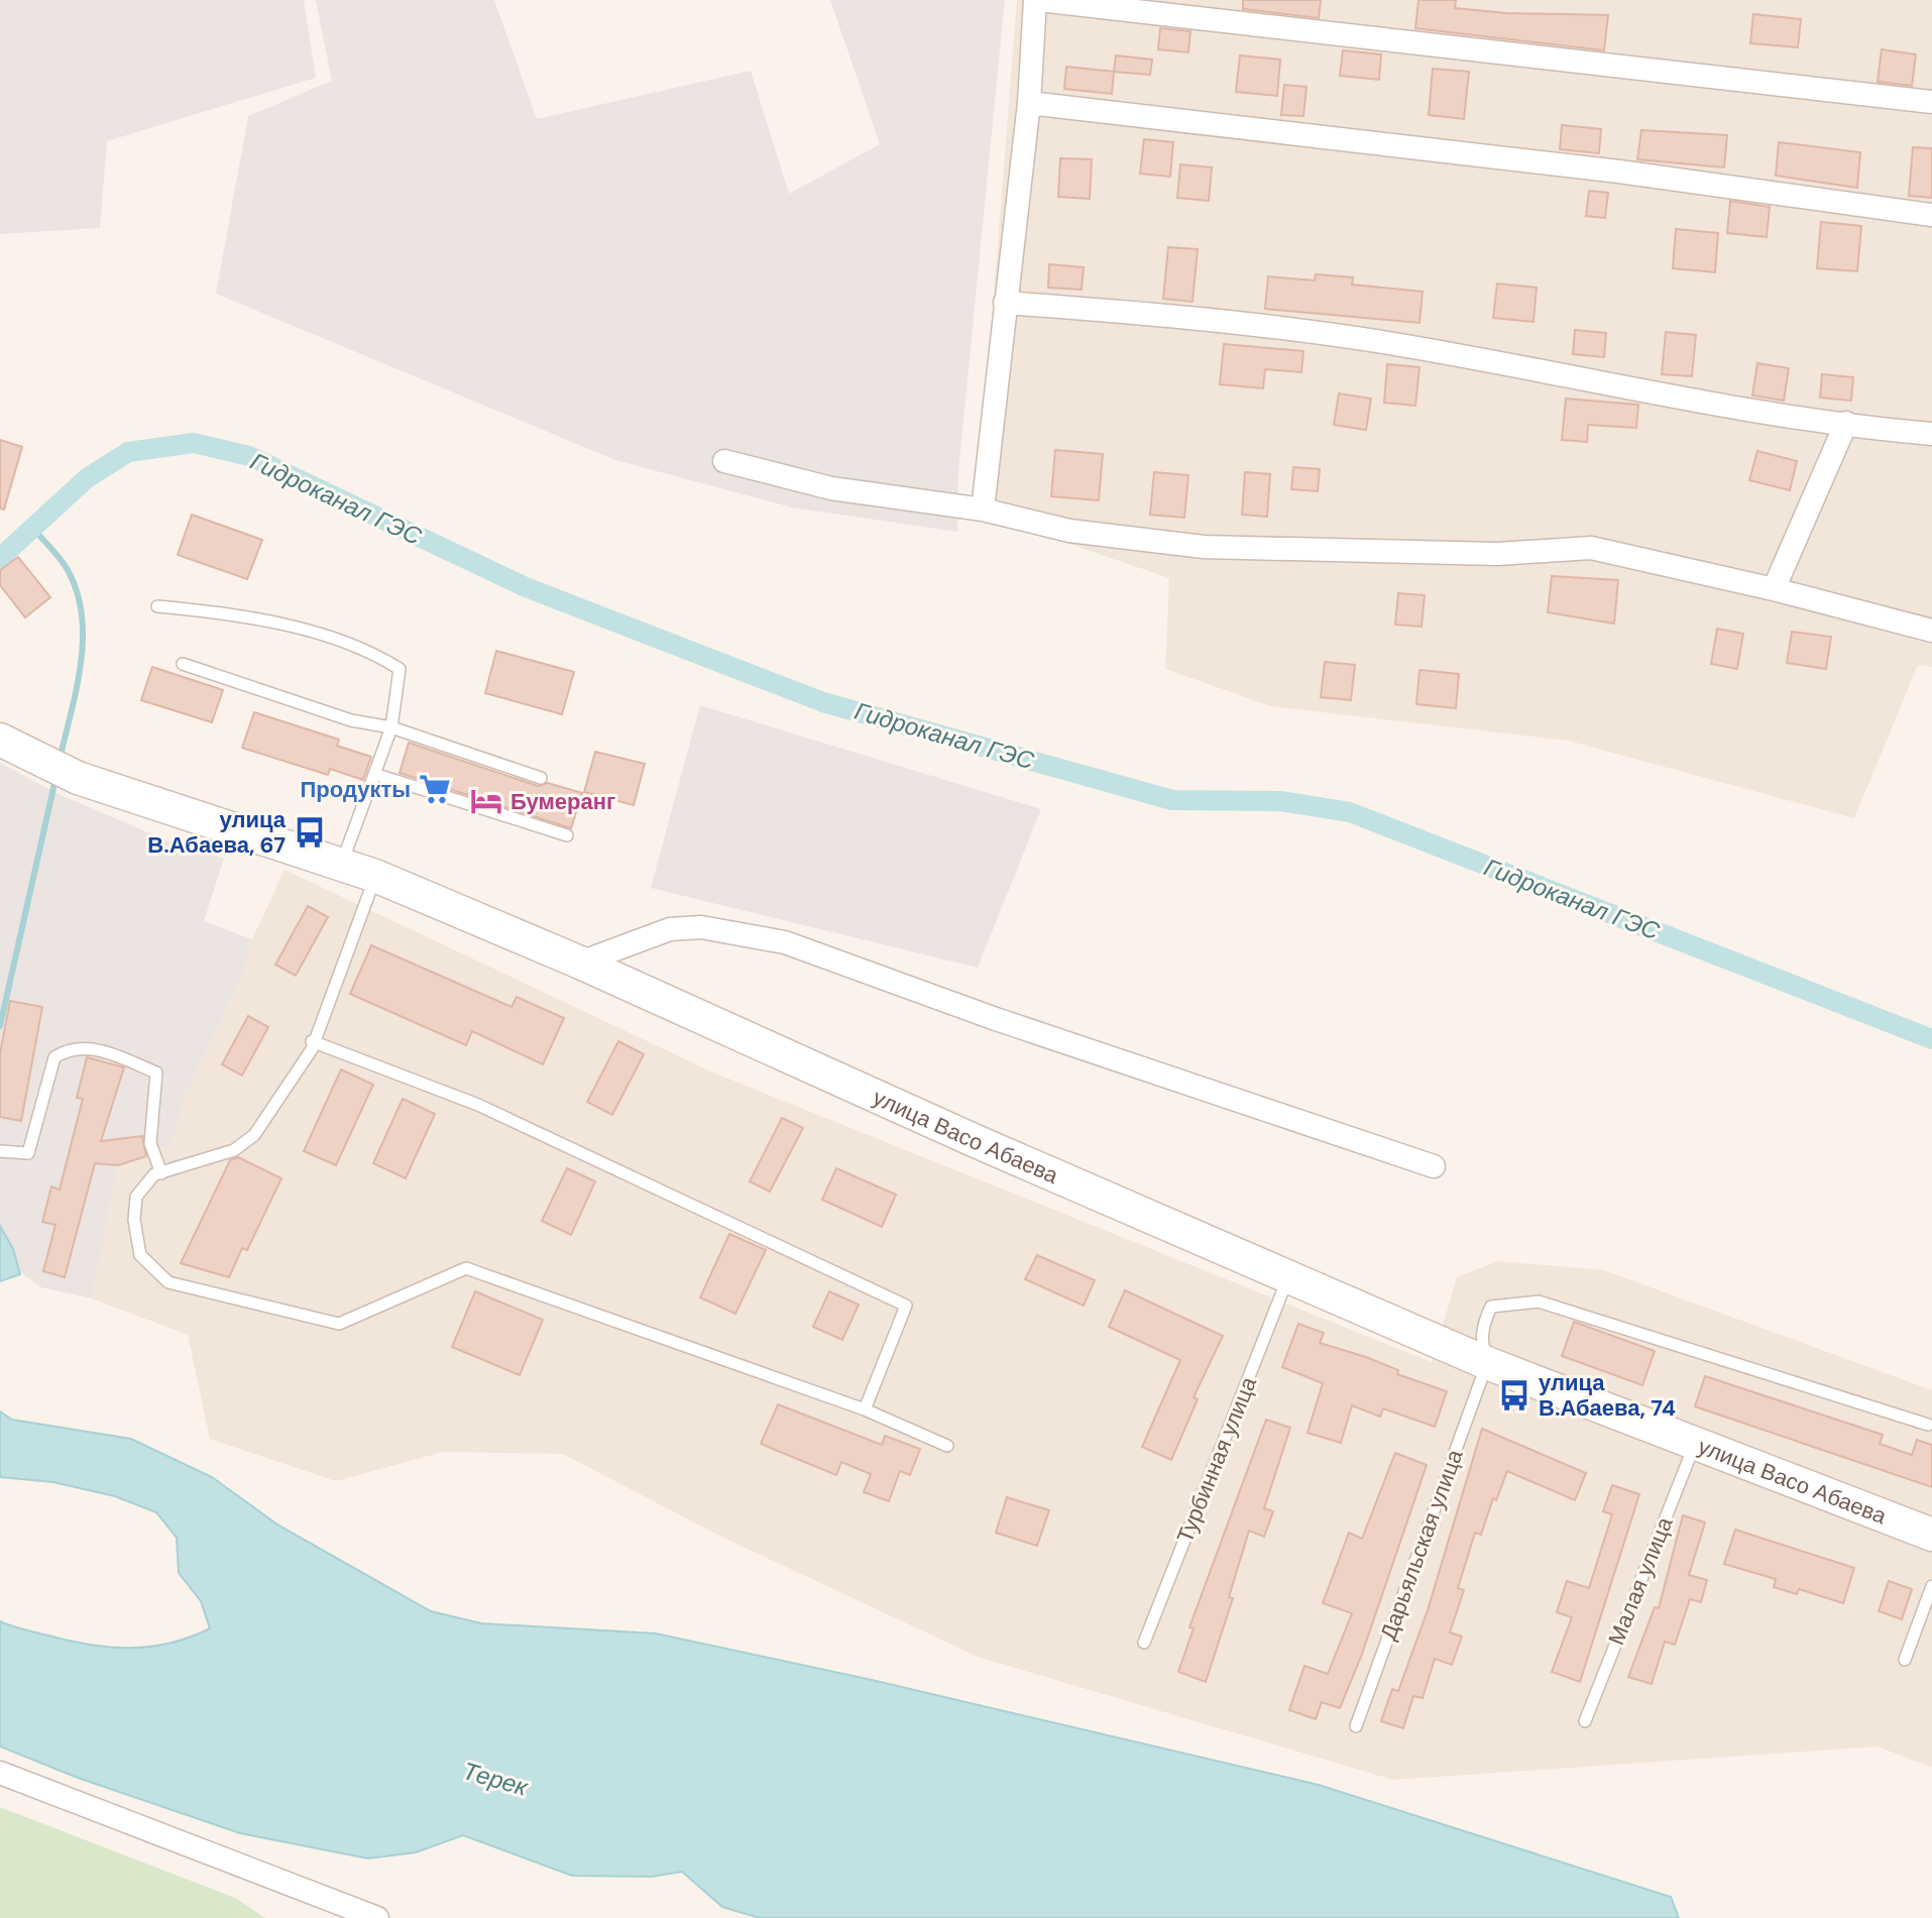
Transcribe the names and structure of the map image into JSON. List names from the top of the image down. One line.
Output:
{"streets":{"main road":["улица Васо Абаева"],"lane":["Турбинная улица","Дарьяльская улица","Малая улица"]},"crossings":[["улица Васо Абаева","Турбинная улица"],["улица Васо Абаева","Дарьяльская улица"],["улица Васо Абаева","Малая улица"]],"water":["Гидроканал ГЭС","Терек"],"places":{"supermarket":["Продукты"],"hotel":["Бумеранг"],"bus stop":["улица В.Абаева, 67","улица В.Абаева, 74"]}}
